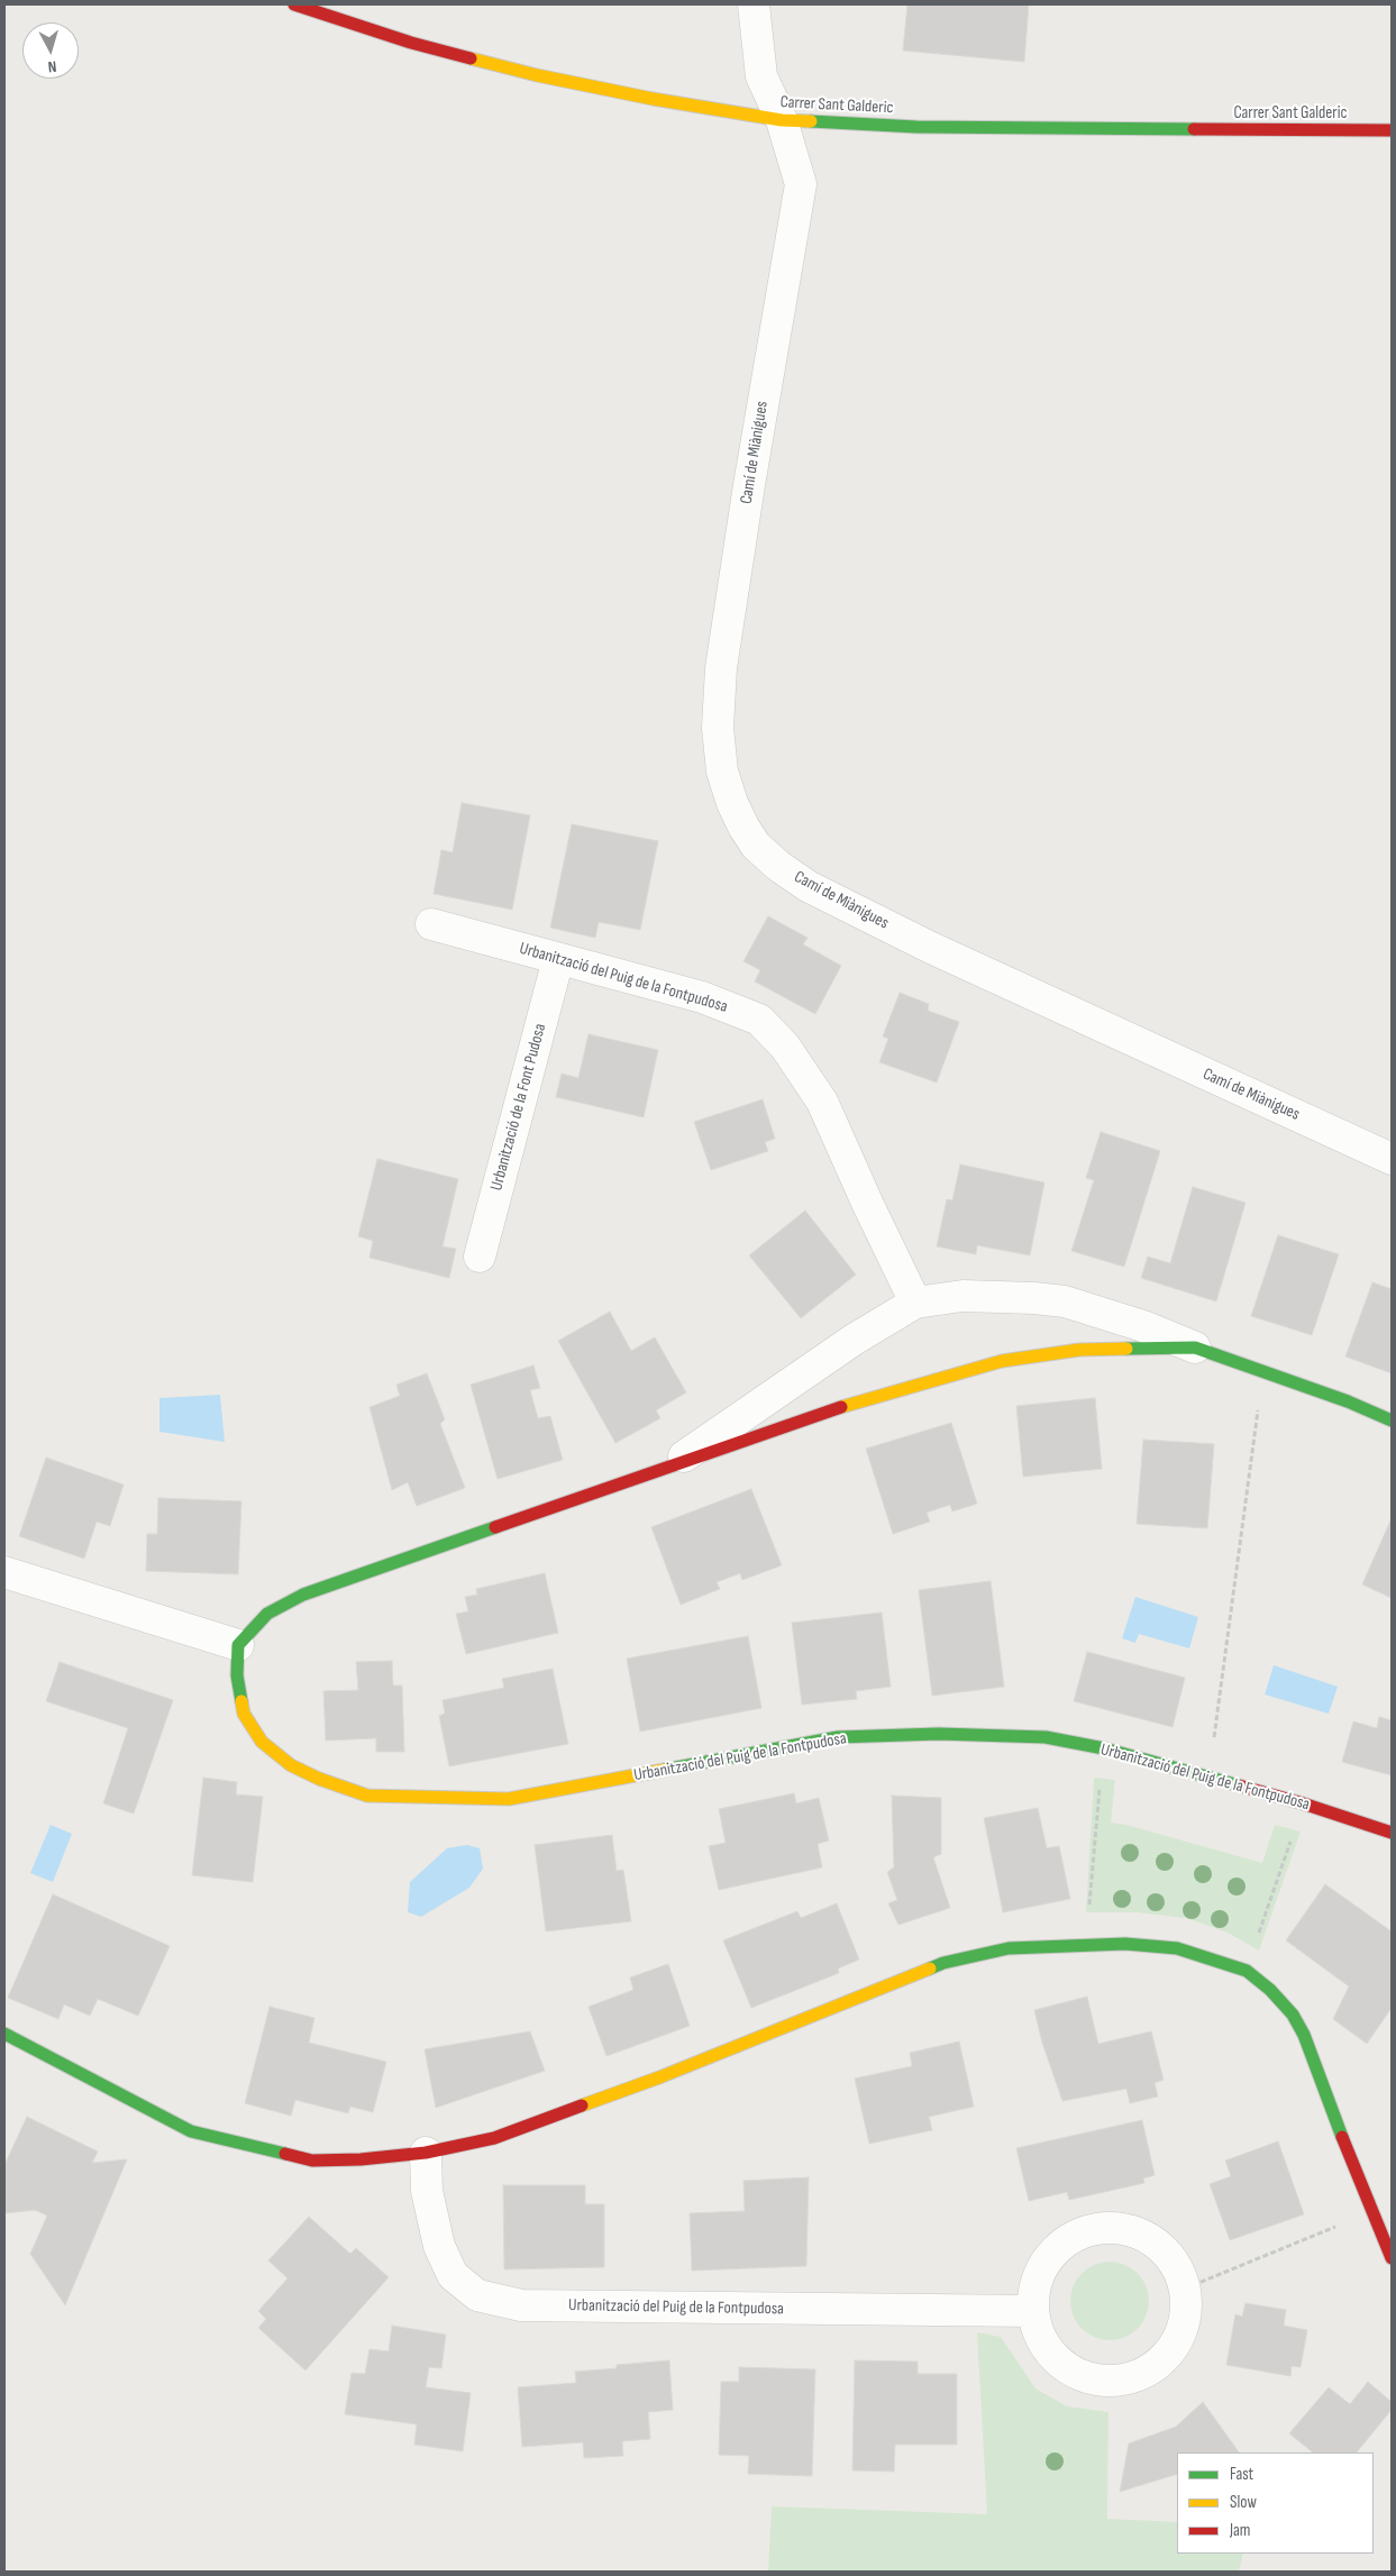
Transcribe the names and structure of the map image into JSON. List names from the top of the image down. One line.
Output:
{"streets":{"street":["Carrer Sant Galderic","Camí de Miànigues","Urbanització del Puig de la Fontpudosa","Urbanització de la Font Pudosa"]},"crossings":[["Carrer Sant Galderic","Camí de Miànigues"],["Urbanització del Puig de la Fontpudosa","Urbanització de la Font Pudosa"]],"legend":["Fast","Slow","Jam"],"north":"bottom"}
